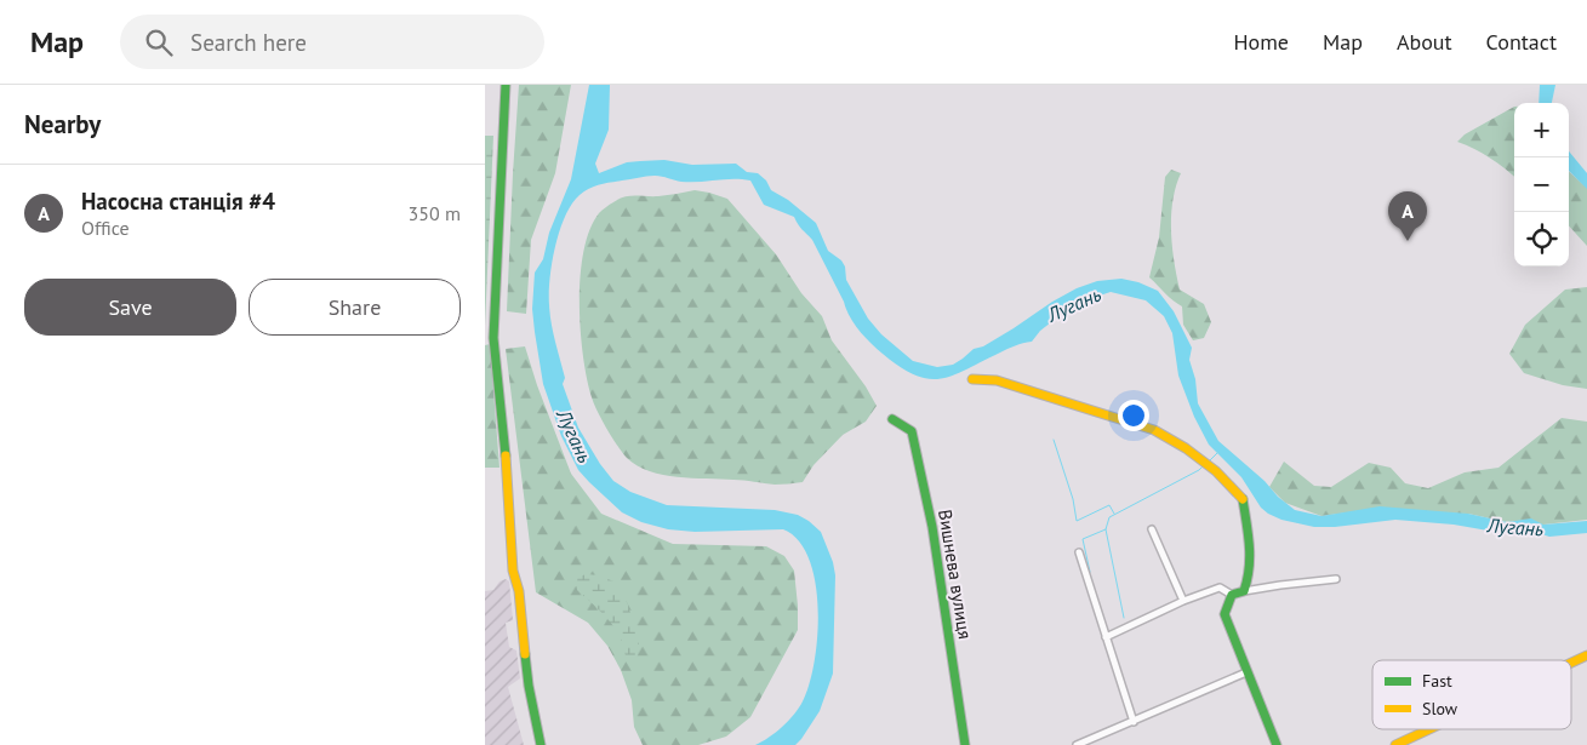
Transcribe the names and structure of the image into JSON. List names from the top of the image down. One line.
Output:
{"streets":{"street":["Вишнева вулиця"]},"water":["Лугань"],"legend":["Fast","Slow"],"page":{"header":"Map","search":"Search here","nav":["Home","Map","About","Contact"],"heading":"Nearby","map_buttons":["+","−"],"list":[{"mark":"A","name":"Насосна станція #4","note":"Office","value":"350 m"}],"pins":"A","buttons":["Save","Share"]}}
